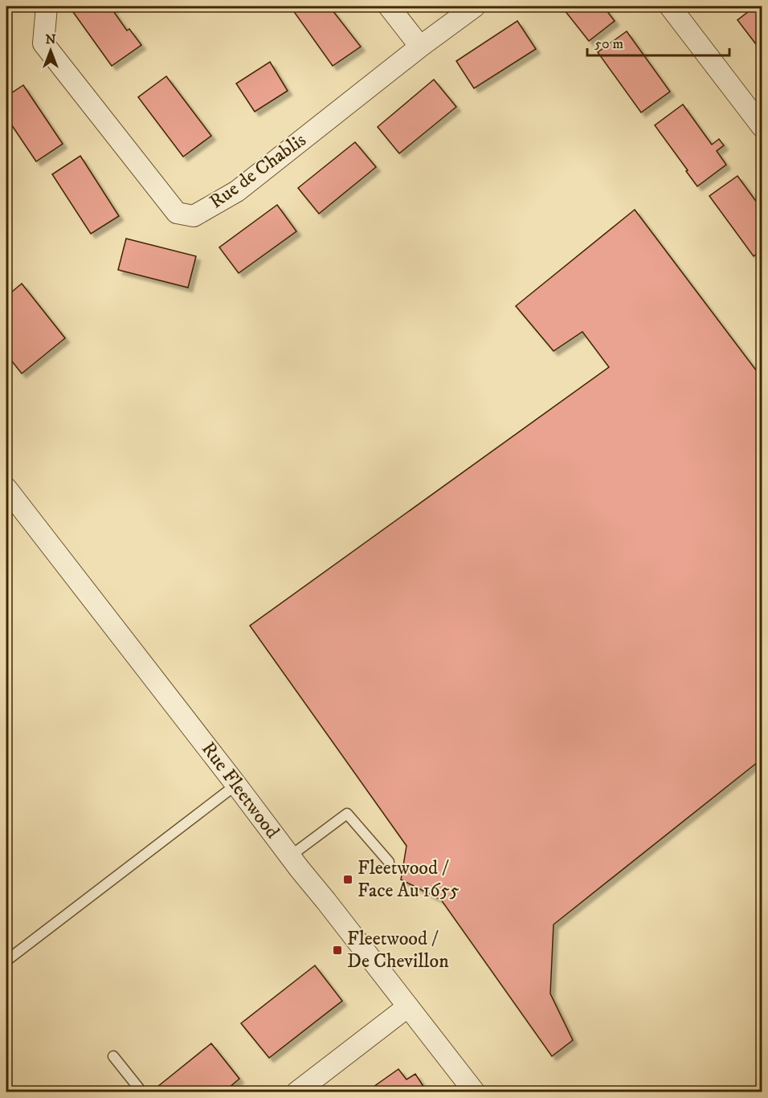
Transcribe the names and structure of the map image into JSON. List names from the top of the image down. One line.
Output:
{"streets":{"street":["Rue de Chablis","Rue Fleetwood"]},"places":{"transit":["Fleetwood / Face Au 1655","Fleetwood / De Chevillon"]},"scale_bar":"50 m","north":"top"}
